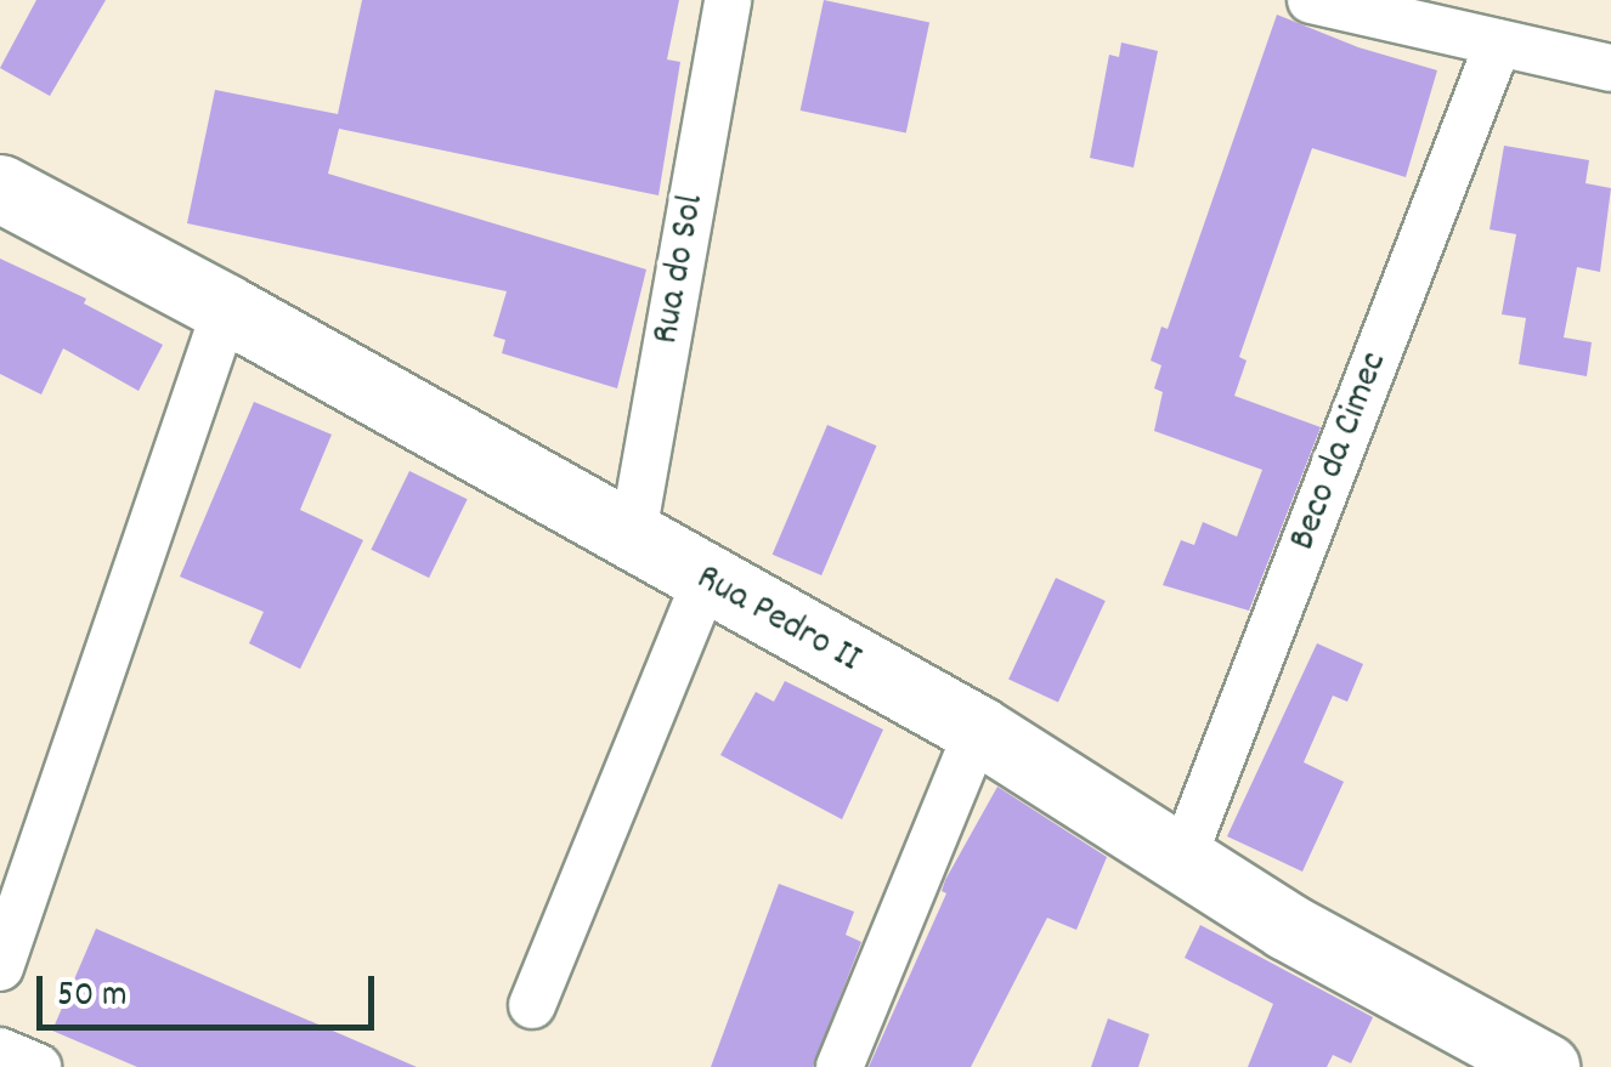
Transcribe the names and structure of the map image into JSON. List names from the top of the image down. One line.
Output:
{"streets":{"street":["Rua do Sol","Beco da Cimec","Rua Pedro II"]},"crossings":[["Rua do Sol","Rua Pedro II"],["Beco da Cimec","Rua Pedro II"]],"scale_bar":"50 m"}
